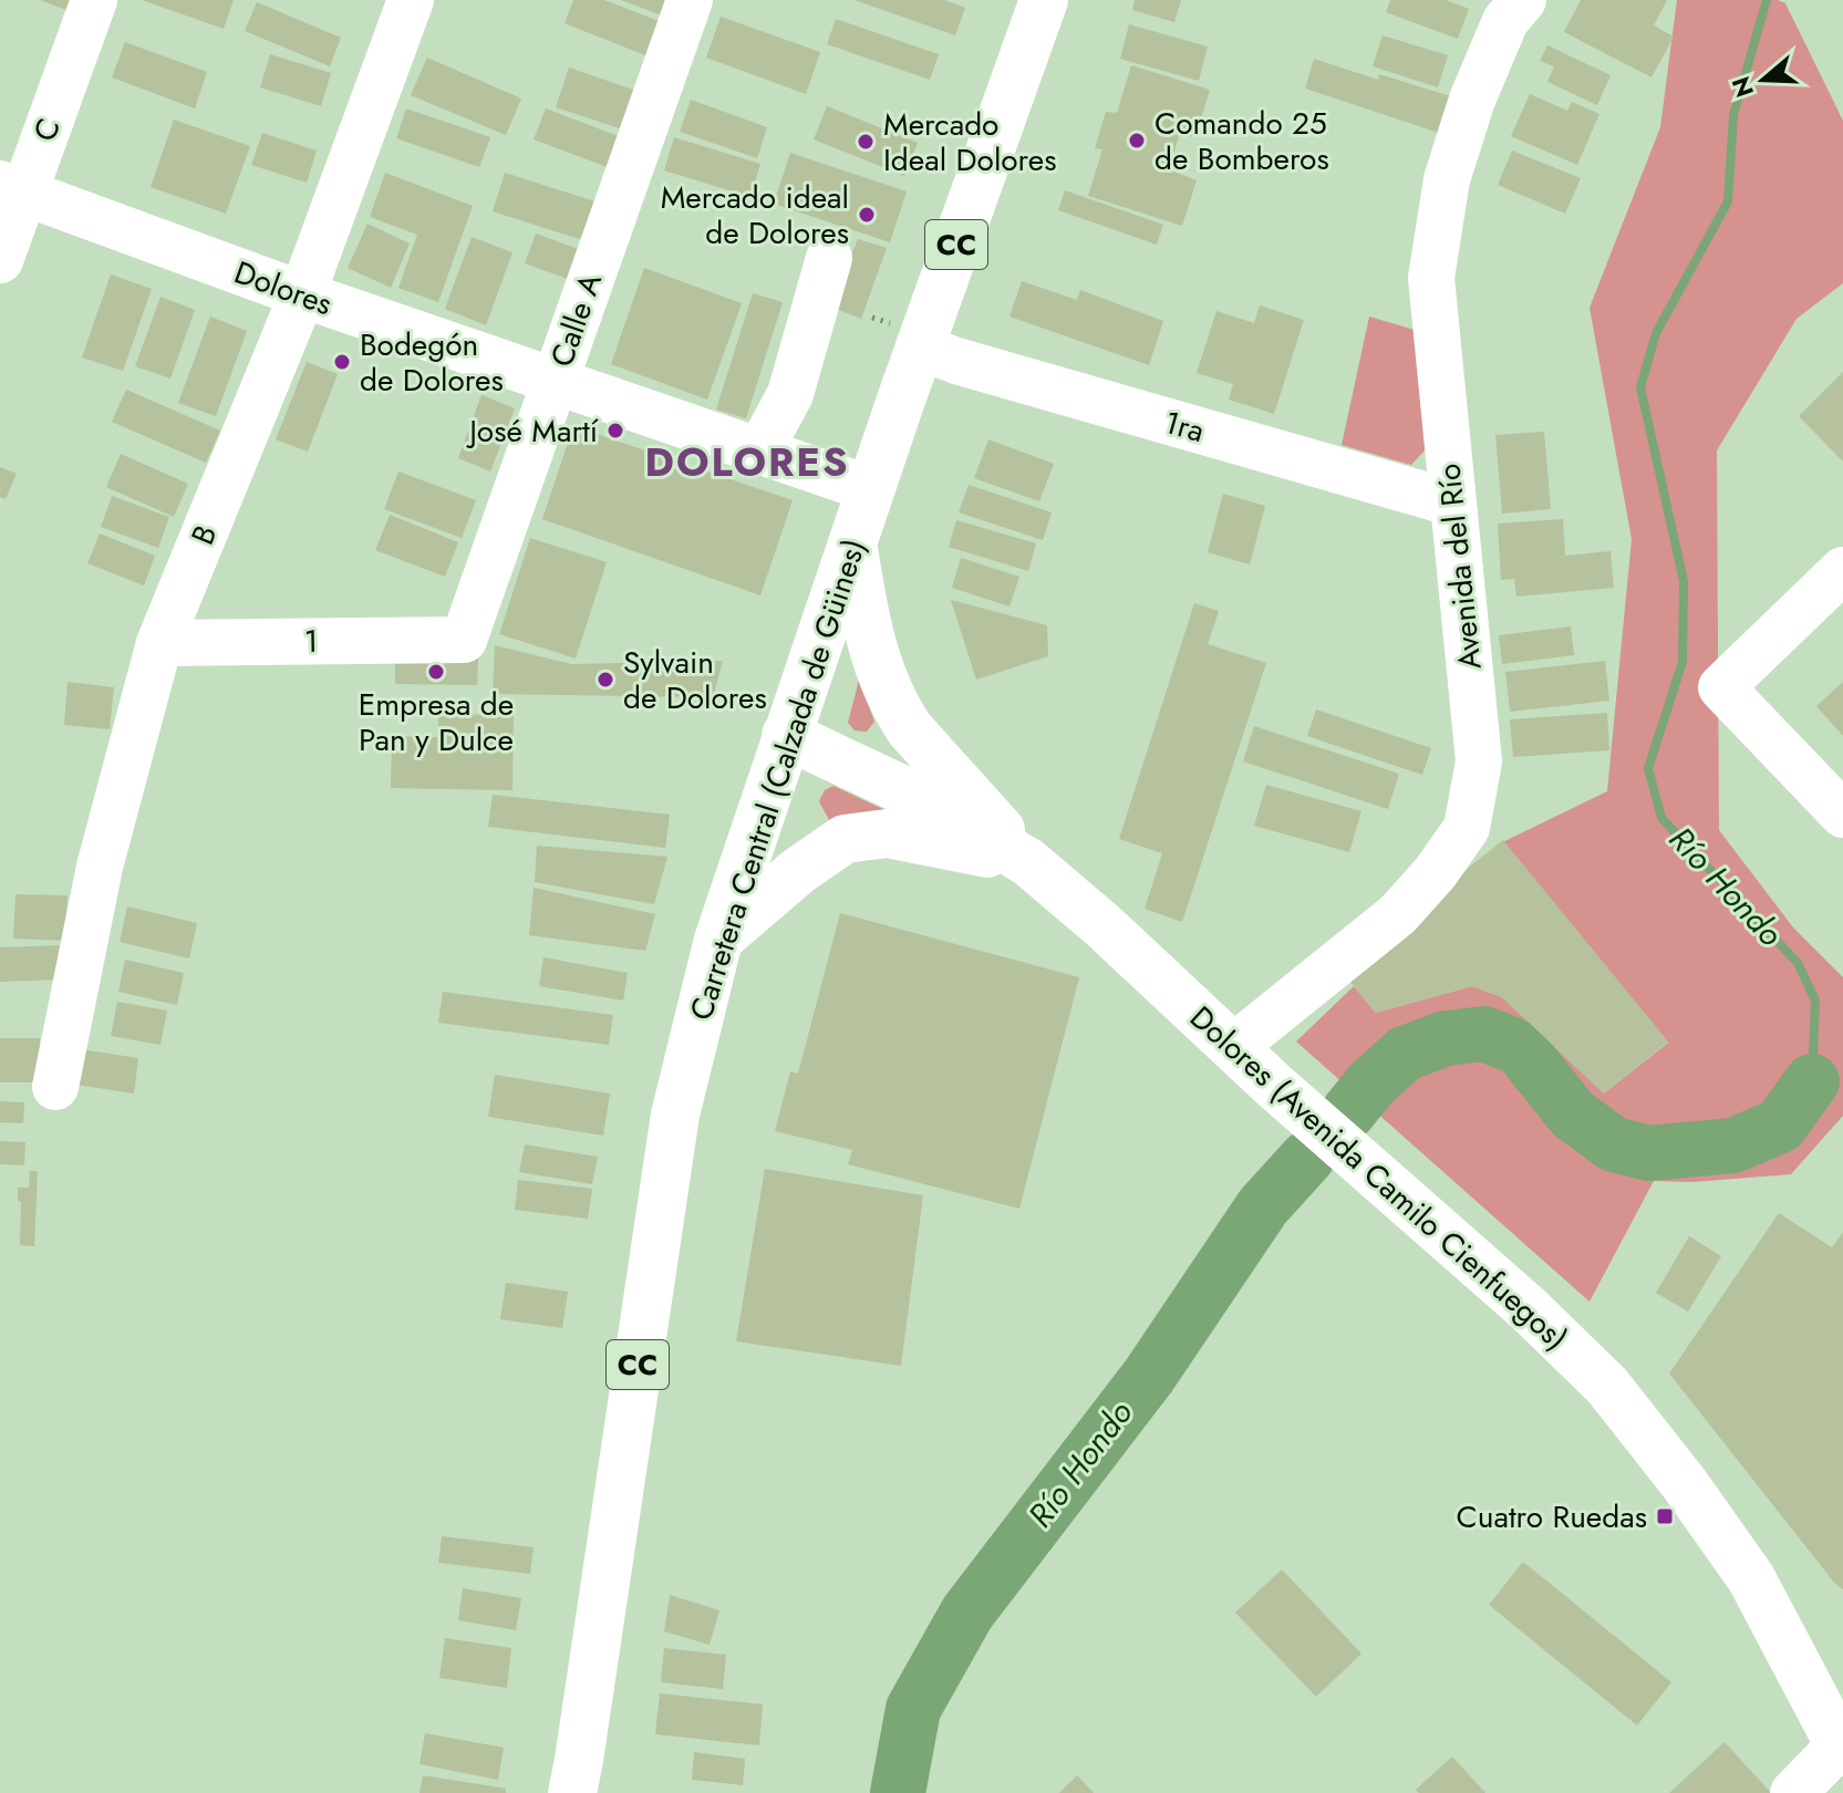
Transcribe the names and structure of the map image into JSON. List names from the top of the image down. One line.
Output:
{"streets":{"main road":["CC","Carretera Central (Calzada de Güines)","Dolores (Avenida Camilo Cienfuegos)"],"street":["C","Dolores","Calle A","1ra","B","Avenida del Río","1"]},"crossings":[["C","Dolores"],["Dolores","Calle A"],["Dolores","B"],["Dolores","Carretera Central (Calzada de Güines)"],["Calle A","1"],["1ra","Avenida del Río"],["1ra","Carretera Central (Calzada de Güines)"],["B","1"],["Avenida del Río","Dolores (Avenida Camilo Cienfuegos)"],["Carretera Central (Calzada de Güines)","Dolores (Avenida Camilo Cienfuegos)"]],"districts":["DOLORES"],"water":["Río Hondo"],"places":{"other":["Comando 25 de Bomberos","Mercado Ideal Dolores","Mercado ideal de Dolores","Bodegón de Dolores","José Martí","Empresa de Pan y Dulce","Sylvain de Dolores"],"transit":["Cuatro Ruedas"]},"north":"left"}
